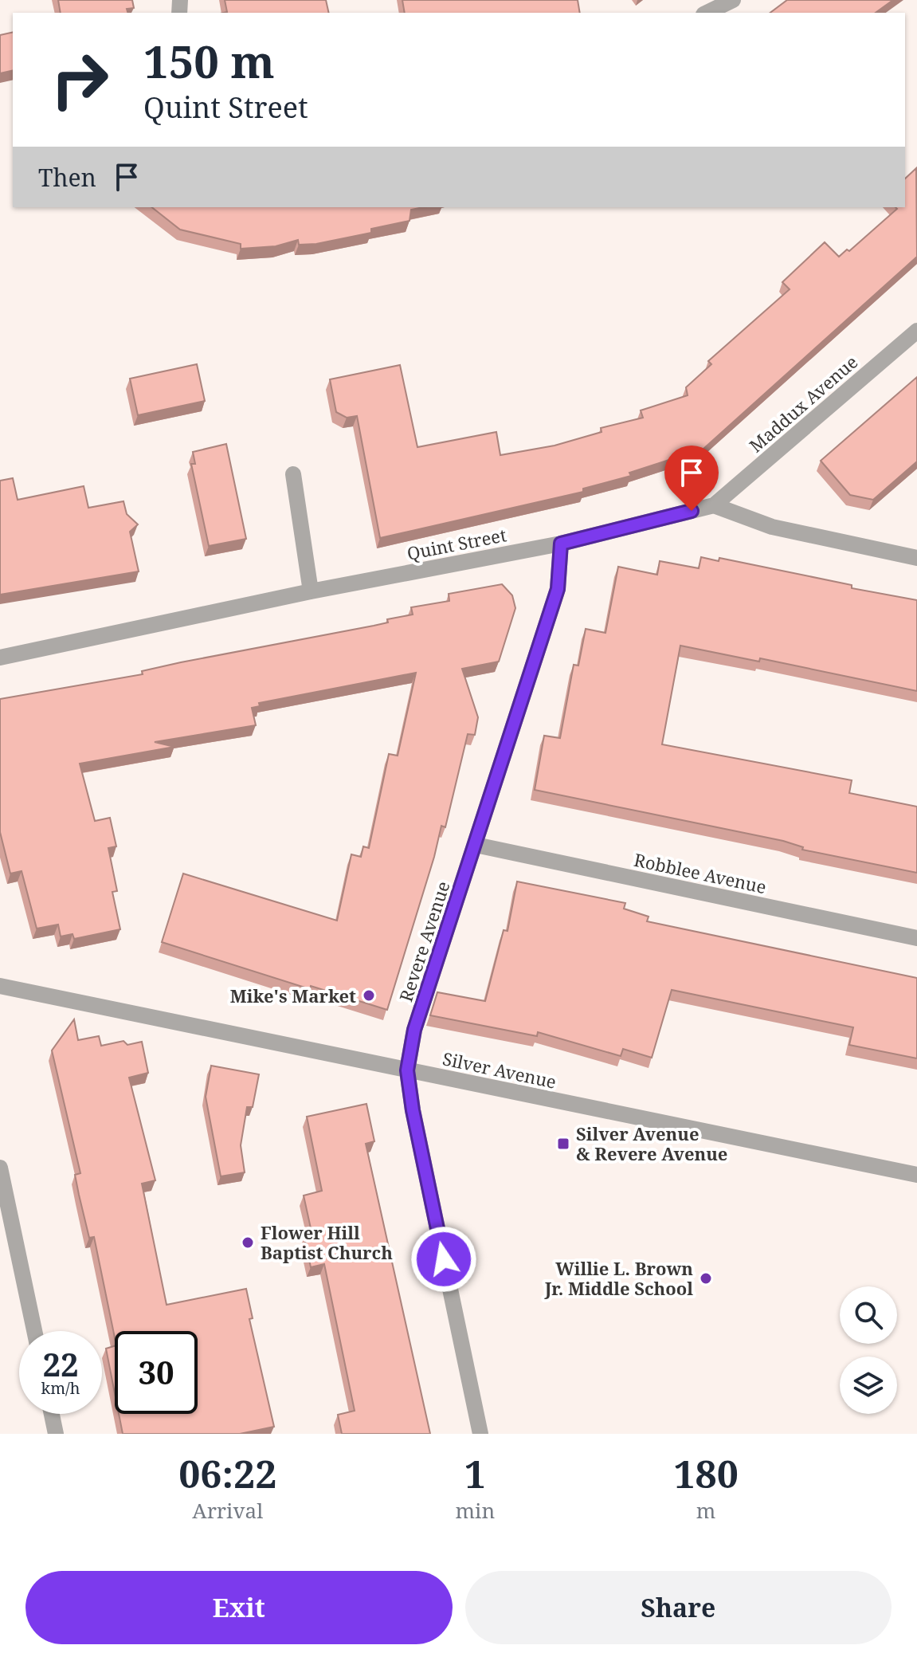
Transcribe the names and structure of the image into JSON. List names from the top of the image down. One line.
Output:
{"streets":{"street":["Maddux Avenue","Quint Street","Robblee Avenue","Revere Avenue","Silver Avenue"]},"crossings":[["Maddux Avenue","Quint Street"],["Quint Street","Revere Avenue"],["Robblee Avenue","Revere Avenue"],["Revere Avenue","Silver Avenue"]],"places":{"other":["Mike's Market","Flower Hill Baptist Church","Willie L. Brown Jr. Middle School"],"transit":["Silver Avenue & Revere Avenue"]},"page":{"turn":["150 m","Quint Street"],"then":"Then","speed":"22 km/h","limit":"30","eta":["06:22","Arrival","1","min","180","m"],"buttons":["Exit","Share"]}}
